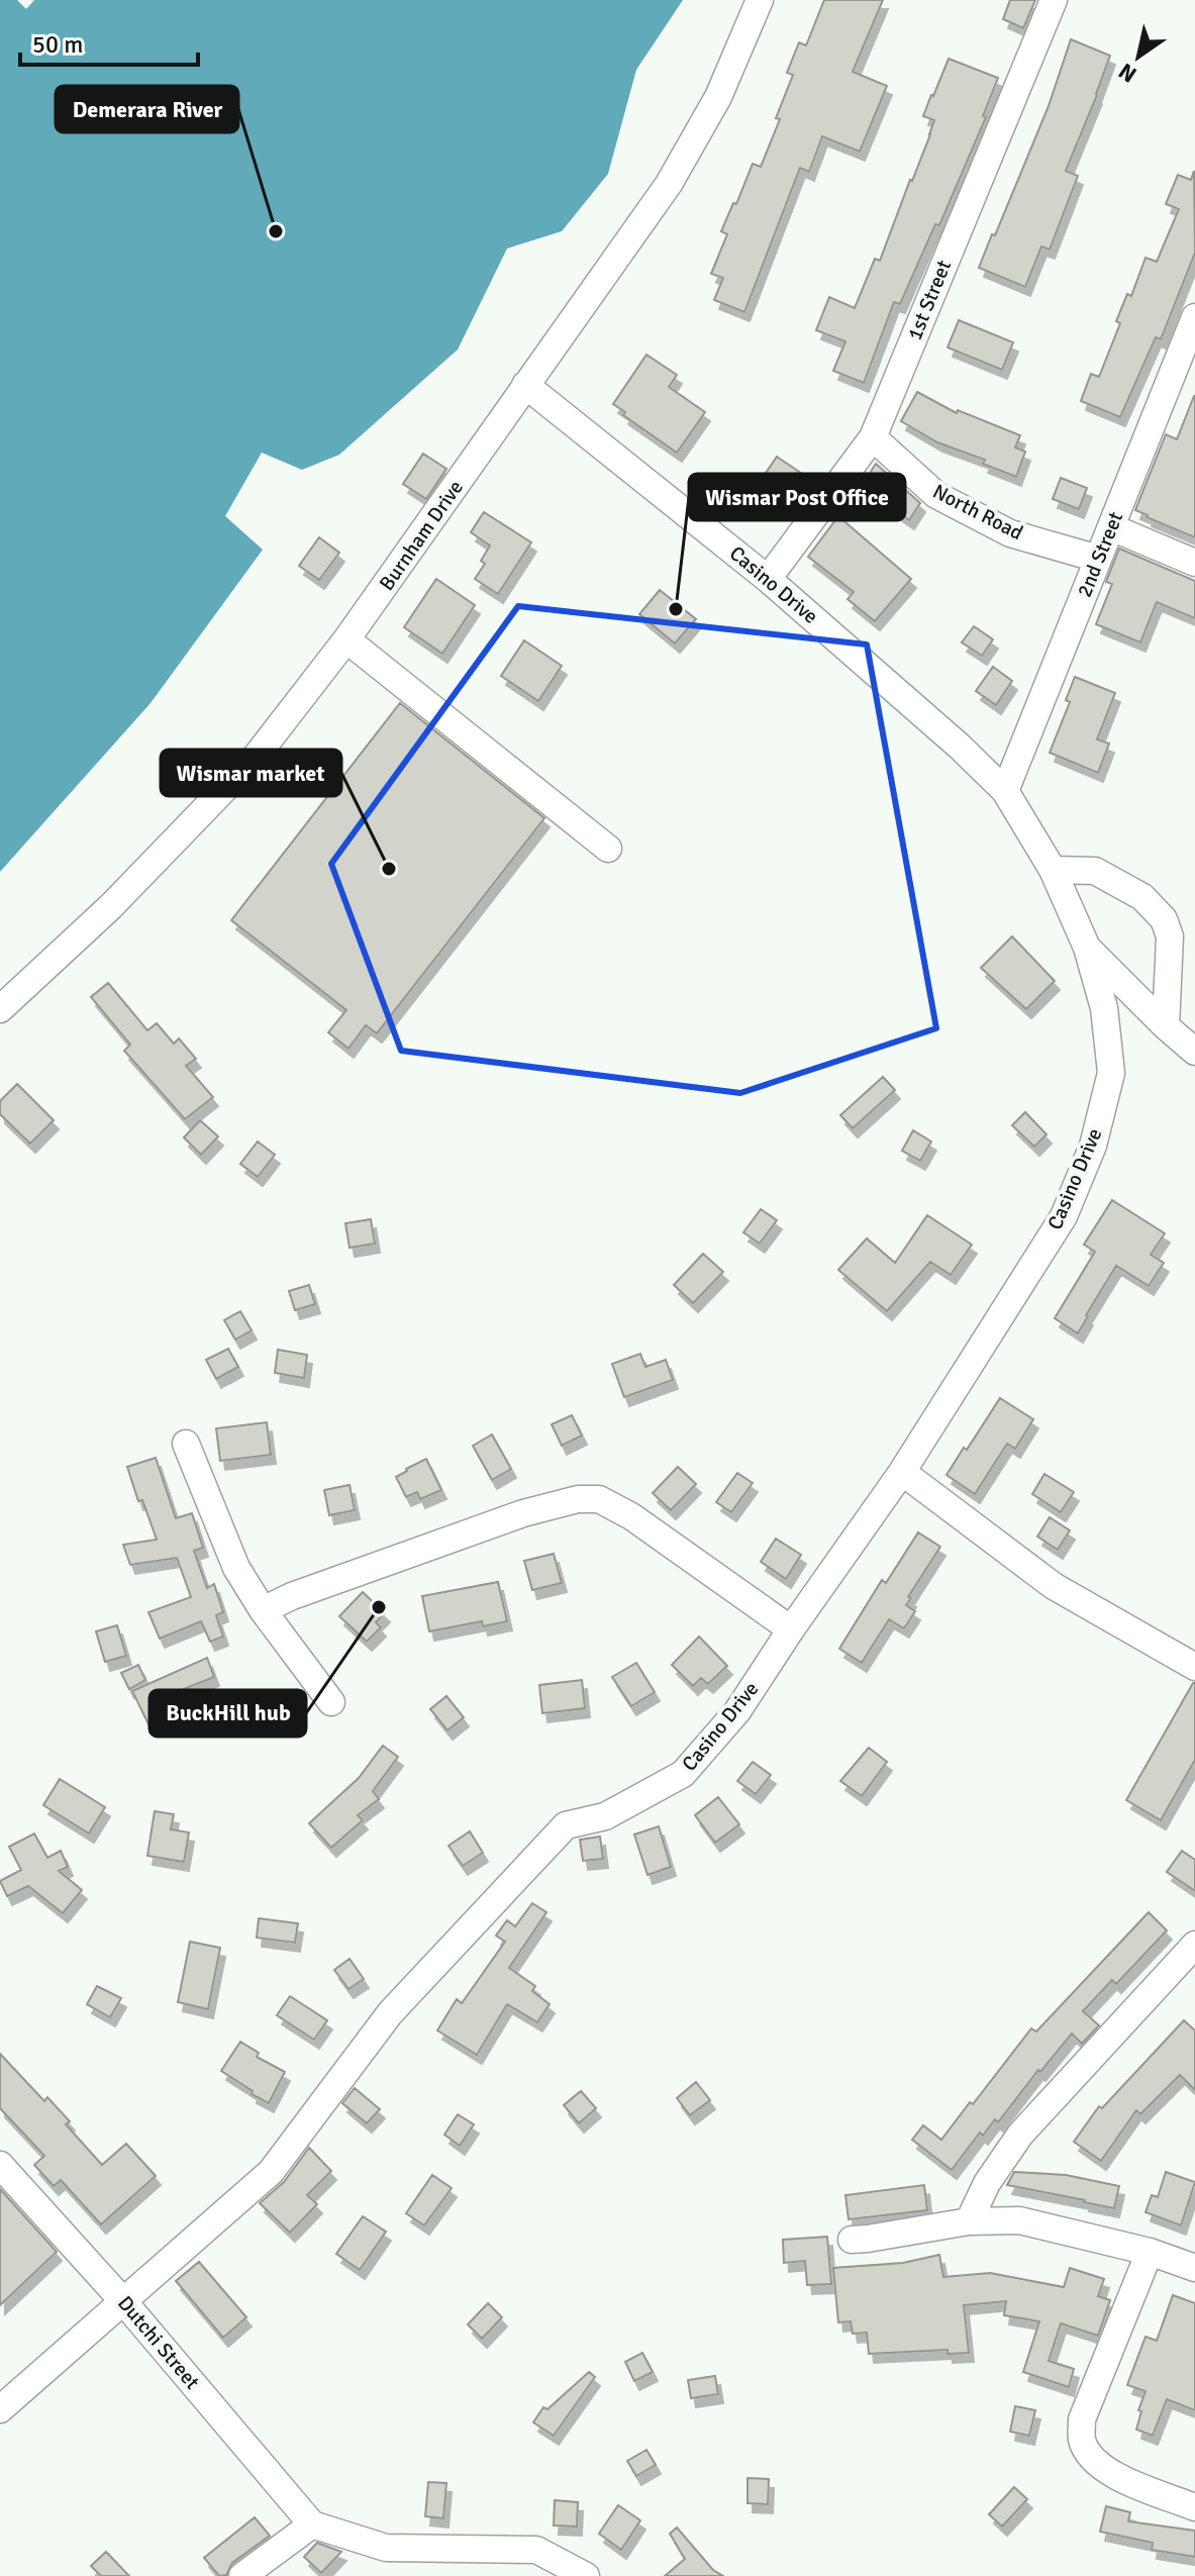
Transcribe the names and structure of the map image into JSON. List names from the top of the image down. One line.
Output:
{"streets":{"street":["1st Street","North Road","Burnham Drive","2nd Street","Casino Drive","Dutchi Street"]},"crossings":[["1st Street","North Road"],["1st Street","Casino Drive"],["North Road","2nd Street"],["Burnham Drive","Casino Drive"],["2nd Street","Casino Drive"],["Casino Drive","Dutchi Street"]],"places":["Demerara River","Wismar Post Office","Wismar market","BuckHill hub"],"scale_bar":"50 m","north":"bottom left"}
